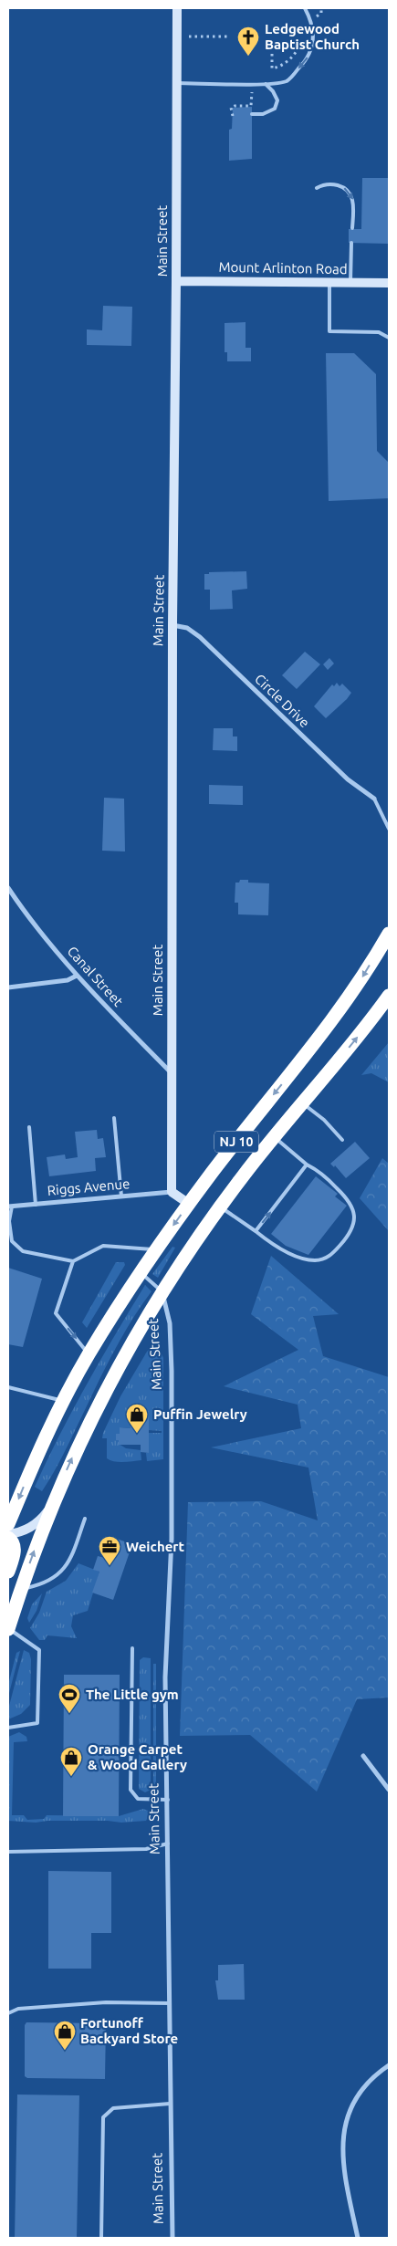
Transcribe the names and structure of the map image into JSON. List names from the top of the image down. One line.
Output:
{"streets":{"highway":["NJ 10"],"street":["Main Street","Mount Arlinton Road","Circle Drive","Canal Street","Riggs Avenue"]},"crossings":[["Main Street","Mount Arlinton Road"],["Main Street","Circle Drive"],["Main Street","Canal Street"],["Main Street","NJ 10"],["Main Street","Riggs Avenue"]],"places":{"church":["Ledgewood Baptist Church"],"shop":["Puffin Jewelry","Orange Carpet & Wood Gallery","Fortunoff Backyard Store"],"office":["Weichert"],"sports":["The Little gym"]}}
